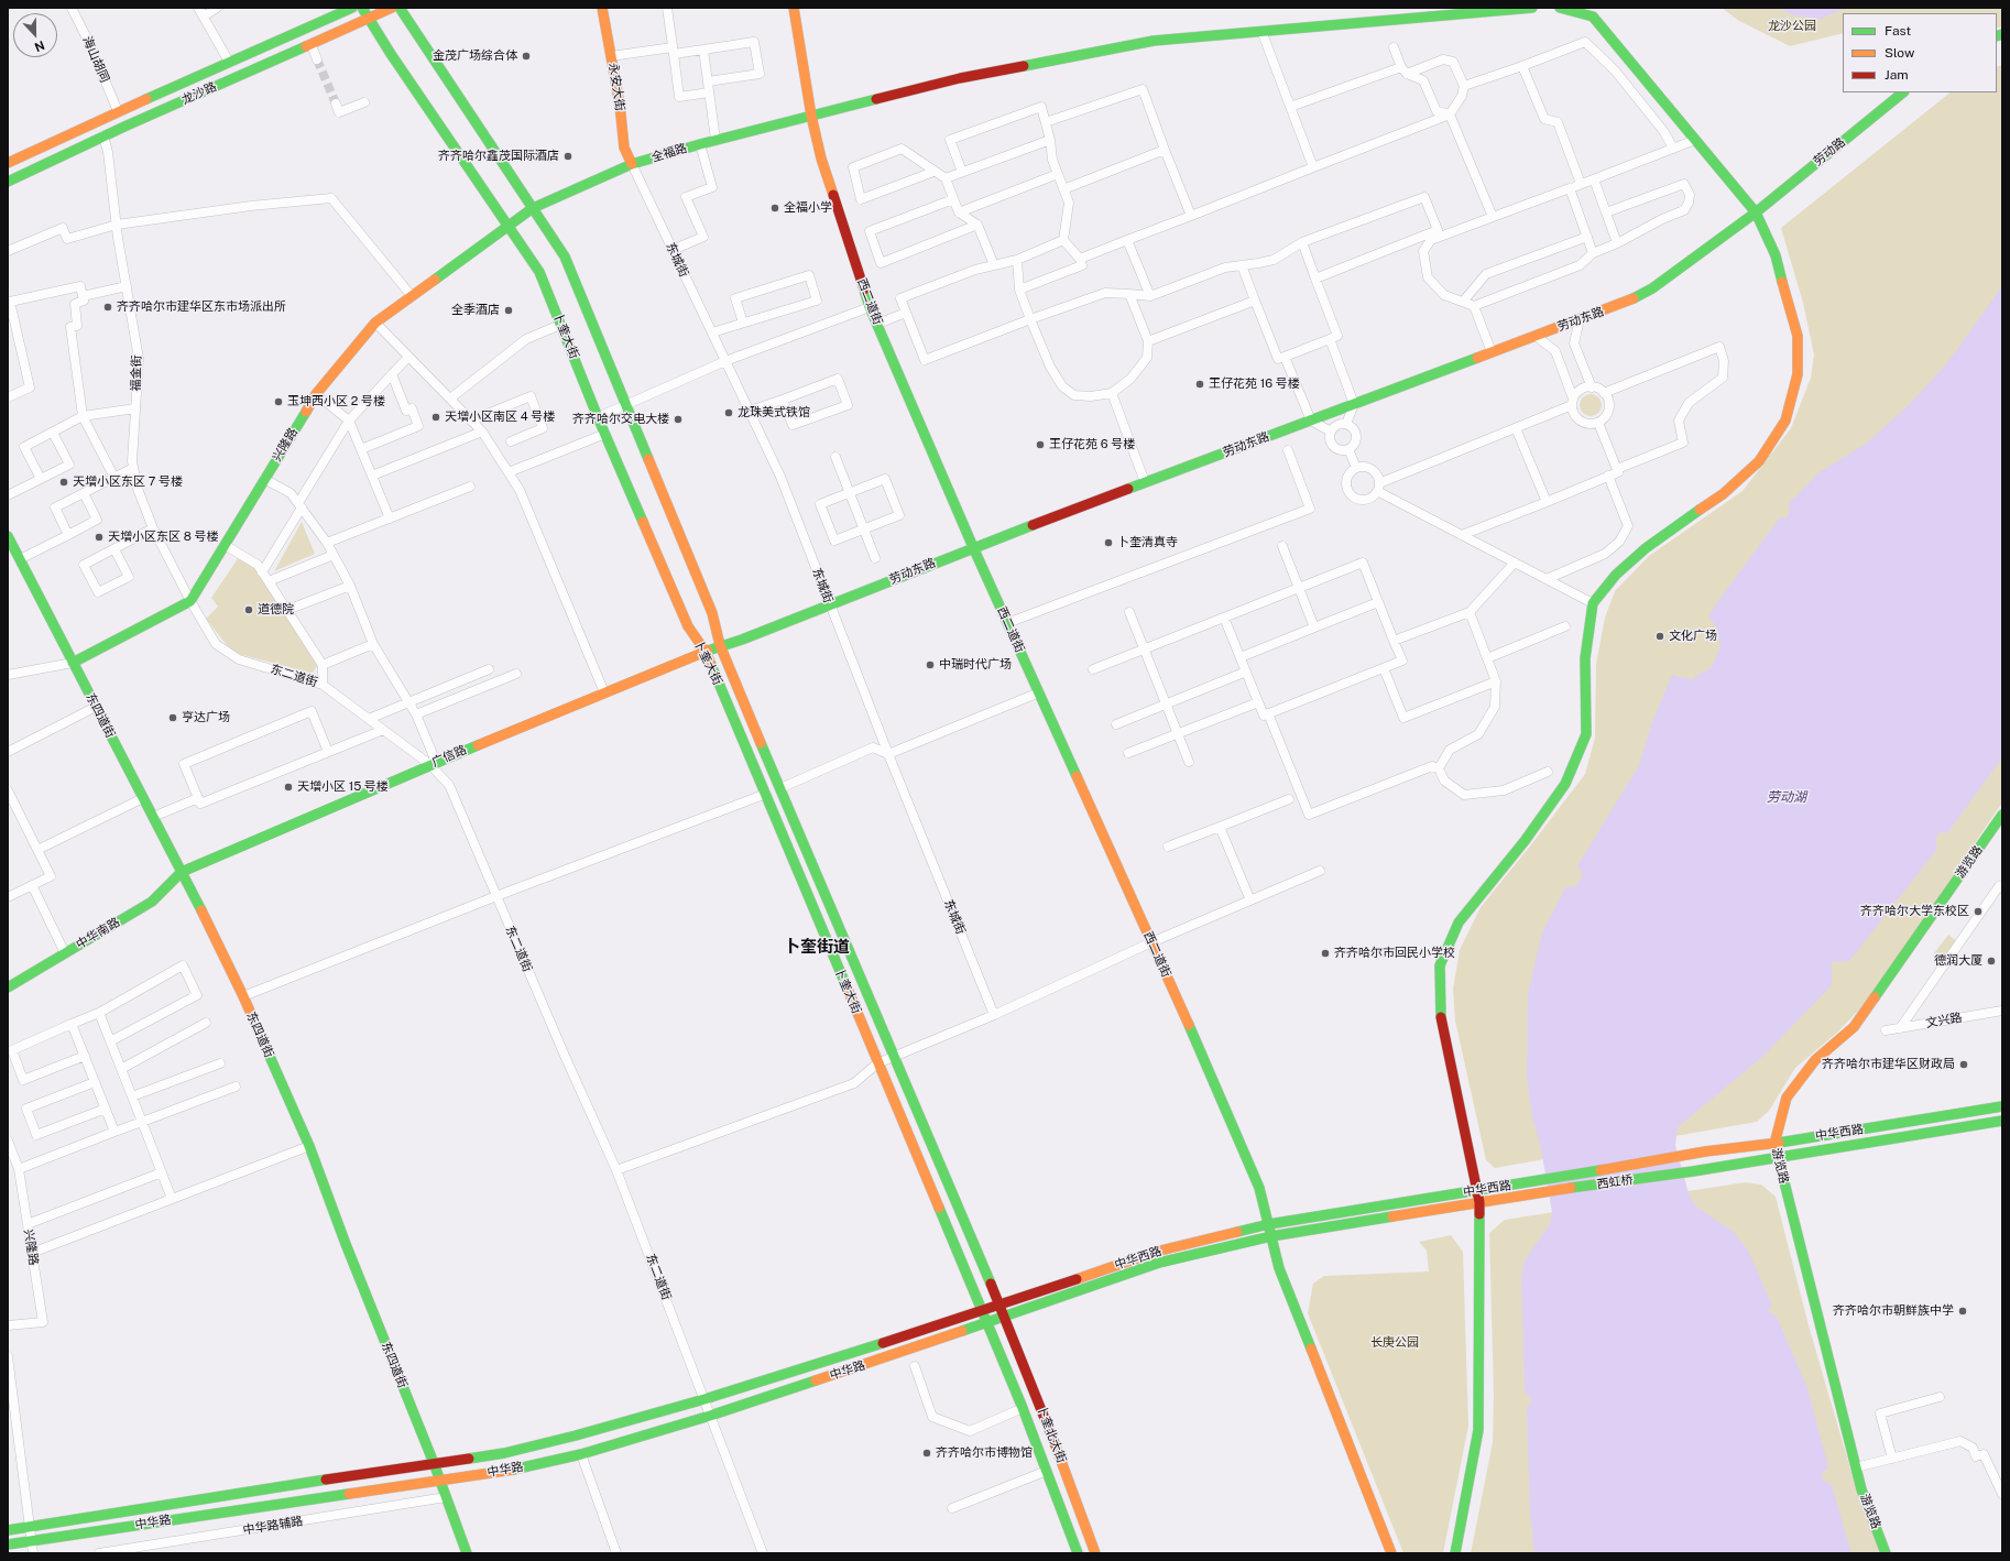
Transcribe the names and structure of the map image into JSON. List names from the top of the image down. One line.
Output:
{"streets":{"main road":["永安大街","龙沙路","劳动路","全福路","西二道街","劳动东路","卜奎大街","兴隆路","东四道街","广信路","游览路","中华南路","中华西路","西虹桥","中华路","卜奎北大街"],"street":["海山胡同","东城街","福金街","东二道街","文兴路","中华路辅路"]},"crossings":[["海山胡同","龙沙路"],["永安大街","全福路"],["永安大街","东城街"],["龙沙路","卜奎大街"],["龙沙路","福金街"],["劳动路","劳动东路"],["全福路","东城街"],["全福路","西二道街"],["全福路","卜奎大街"],["全福路","兴隆路"],["东城街","劳动东路"],["西二道街","劳动东路"],["西二道街","中华西路"],["劳动东路","卜奎大街"],["劳动东路","广信路"],["卜奎大街","兴隆路"],["卜奎大街","广信路"],["卜奎大街","中华西路"],["卜奎大街","中华路"],["卜奎大街","卜奎北大街"],["福金街","兴隆路"],["福金街","东二道街"],["兴隆路","东二道街"],["东二道街","广信路"],["东二道街","中华路"],["东四道街","广信路"],["东四道街","中华南路"],["东四道街","中华路"],["东四道街","中华路辅路"],["广信路","中华南路"],["游览路","中华西路"],["中华西路","西虹桥"],["中华西路","中华路"],["中华西路","卜奎北大街"],["中华路","卜奎北大街"]],"districts":["卜奎街道"],"water":["劳动湖"],"parks":["龙沙公园","长庚公园"],"places":["金茂广场综合体","齐齐哈尔鑫茂国际酒店","全福小学","齐齐哈尔市建华区东市场派出所","全季酒店","王仔花苑 16 号楼","玉坤西小区 2 号楼","龙珠美式铁馆","天增小区南区 4 号楼","齐齐哈尔交电大楼","王仔花苑 6 号楼","天增小区东区 7 号楼","天增小区东区 8 号楼","卜奎清真寺","道德院","文化广场","中瑞时代广场","亨达广场","天增小区 15 号楼","齐齐哈尔大学东校区","齐齐哈尔市回民小学校","德润大厦","齐齐哈尔市建华区财政局","齐齐哈尔市朝鲜族中学","齐齐哈尔市博物馆"],"legend":["Fast","Slow","Jam"],"north":"bottom"}
